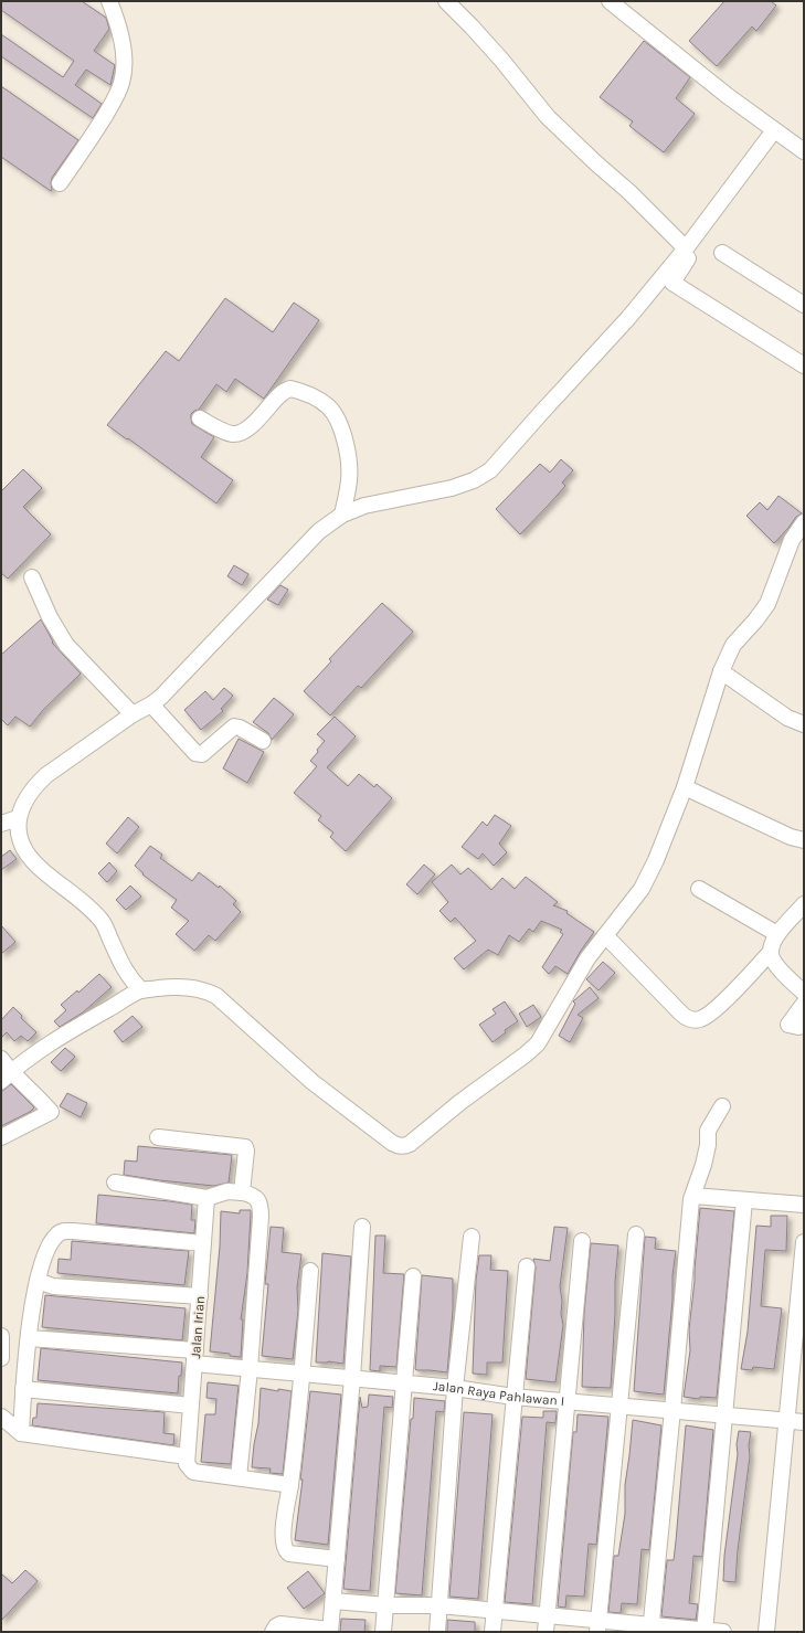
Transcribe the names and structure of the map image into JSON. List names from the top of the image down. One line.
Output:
{"streets":{"street":["Jalan Irian","Jalan Raya Pahlawan I"]},"crossings":[["Jalan Irian","Jalan Raya Pahlawan I"]]}
